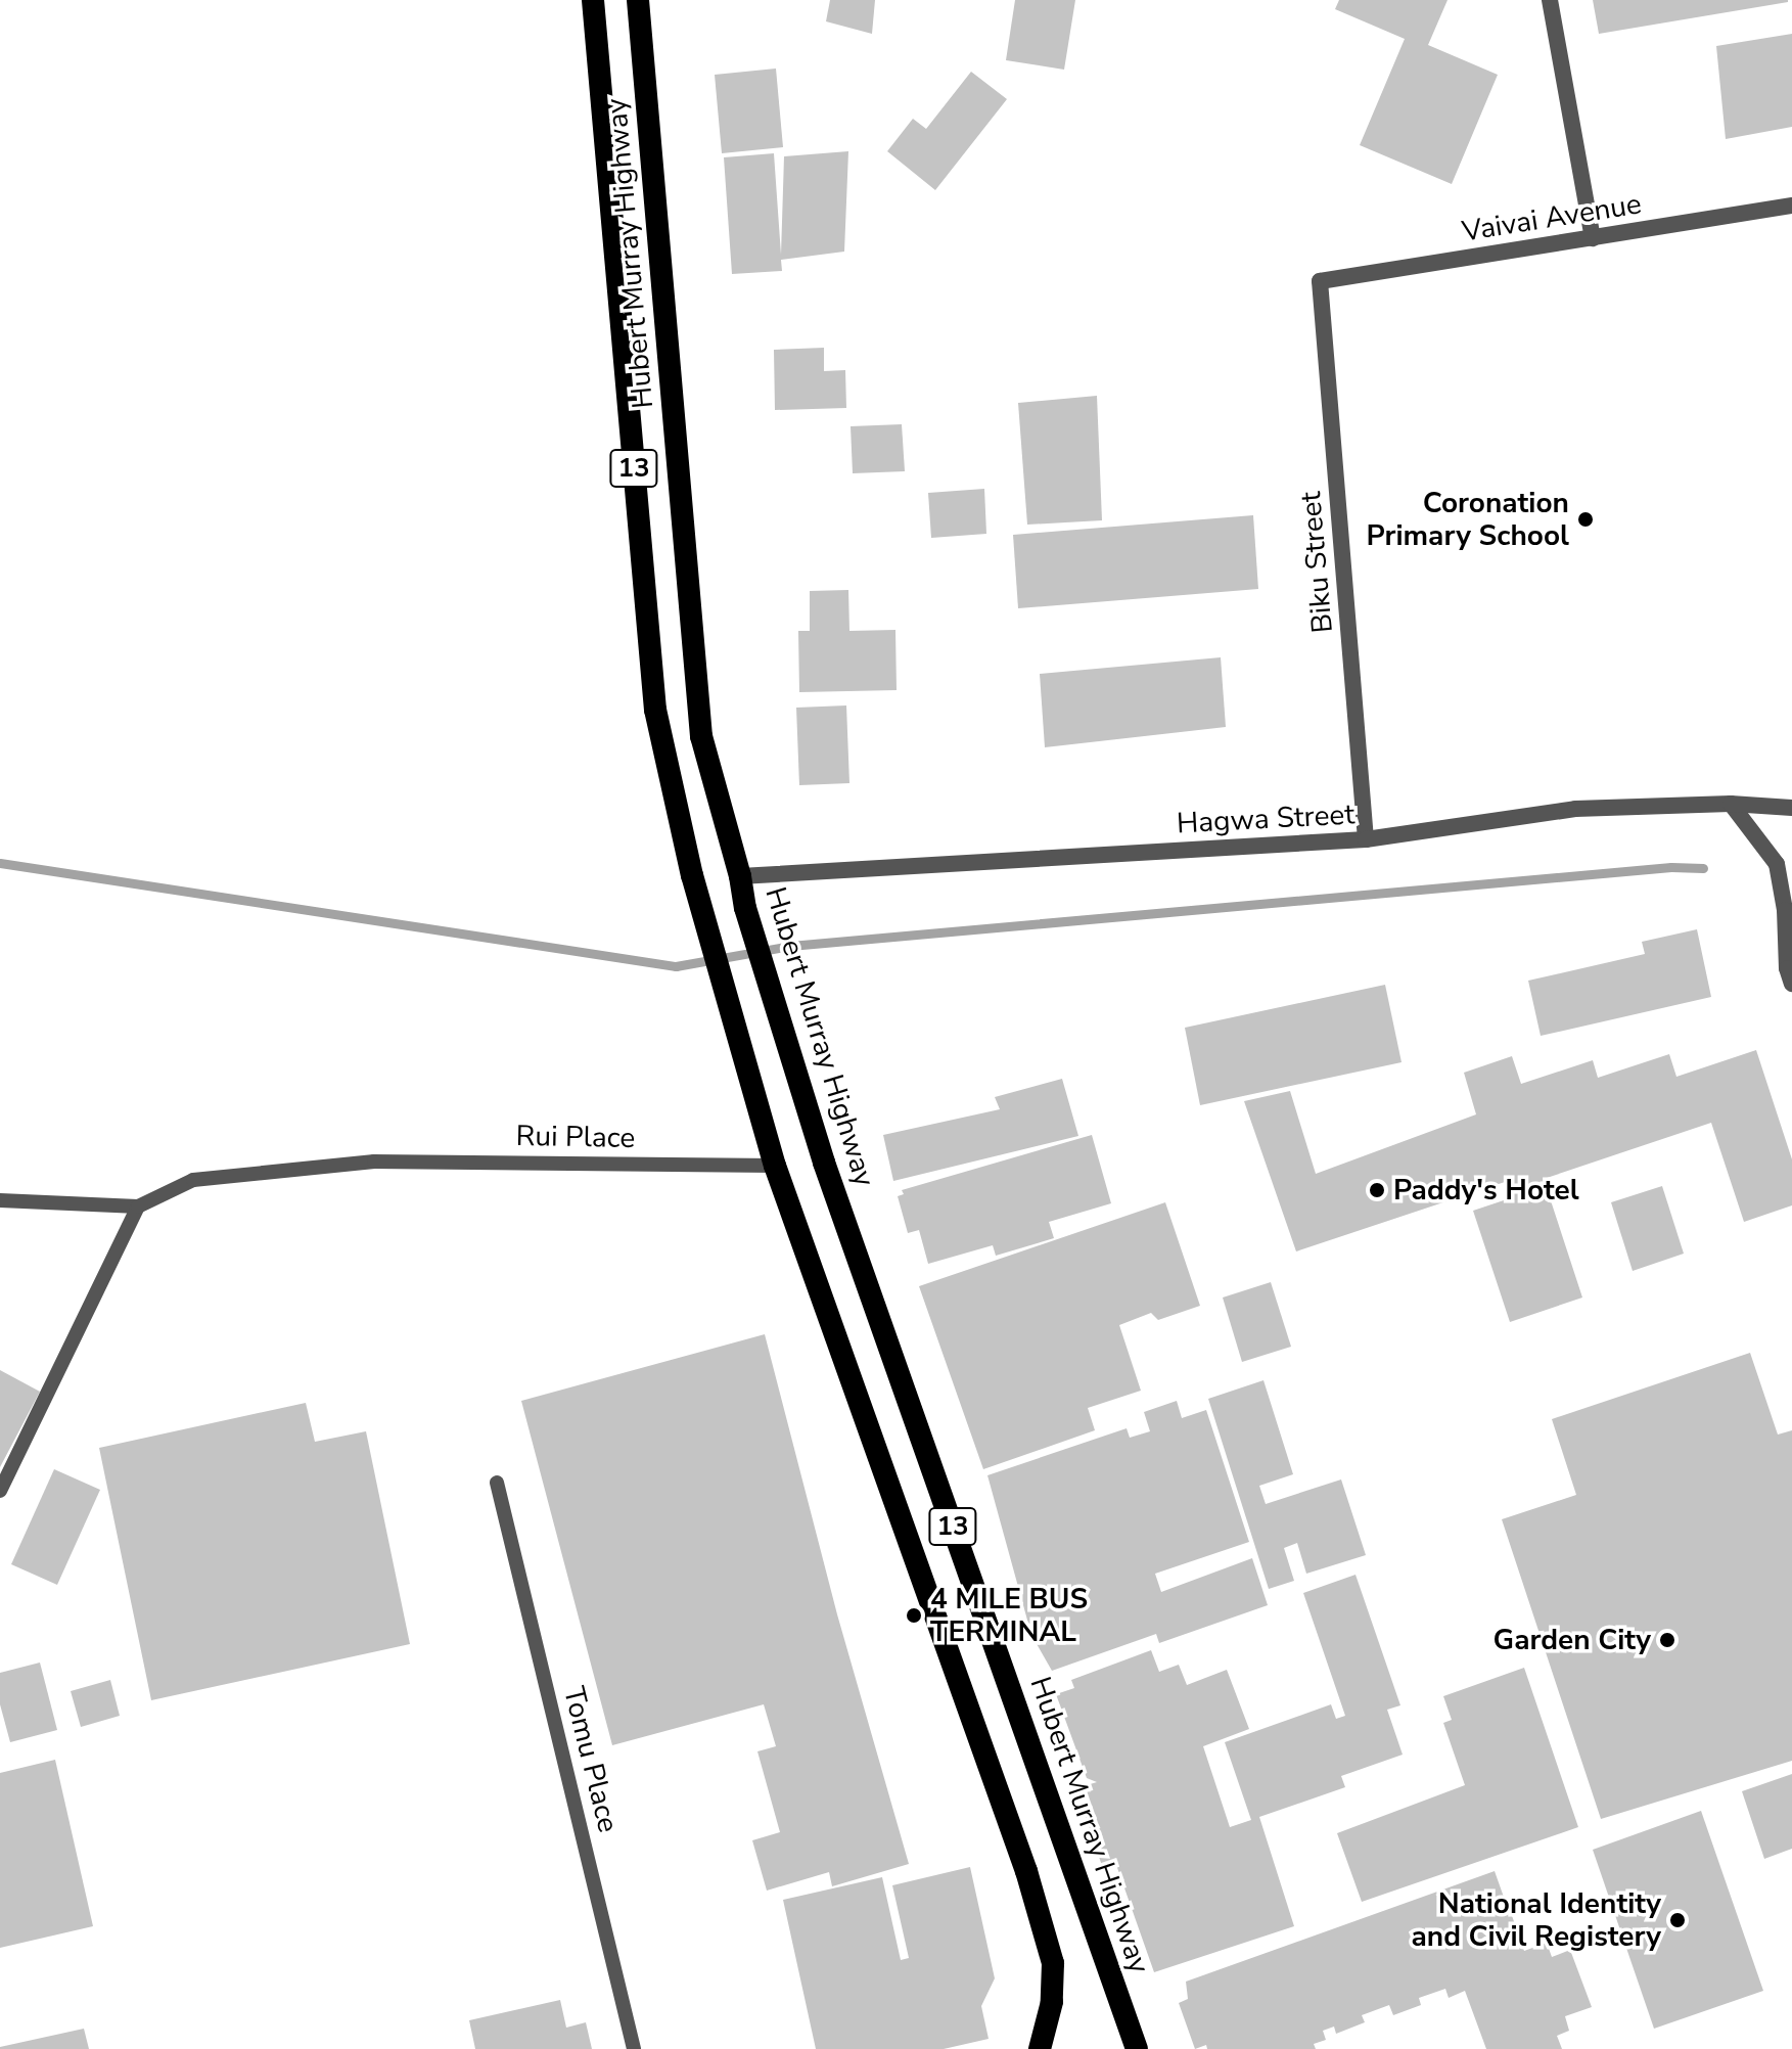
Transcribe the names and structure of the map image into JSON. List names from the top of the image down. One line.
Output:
{"streets":{"highway":["Hubert Murray Highway","13"],"street":["Vaivai Avenue","Biku Street","Hagwa Street"],"lane":["Rui Place","Tomu Place"]},"crossings":[["Vaivai Avenue","Biku Street"],["Hubert Murray Highway","Hagwa Street"],["Hubert Murray Highway","Rui Place"],["Biku Street","Hagwa Street"]],"places":["Coronation Primary School","Paddy's Hotel","4 MILE BUS TERMINAL","Garden City","National Identity and Civil Registery"]}
